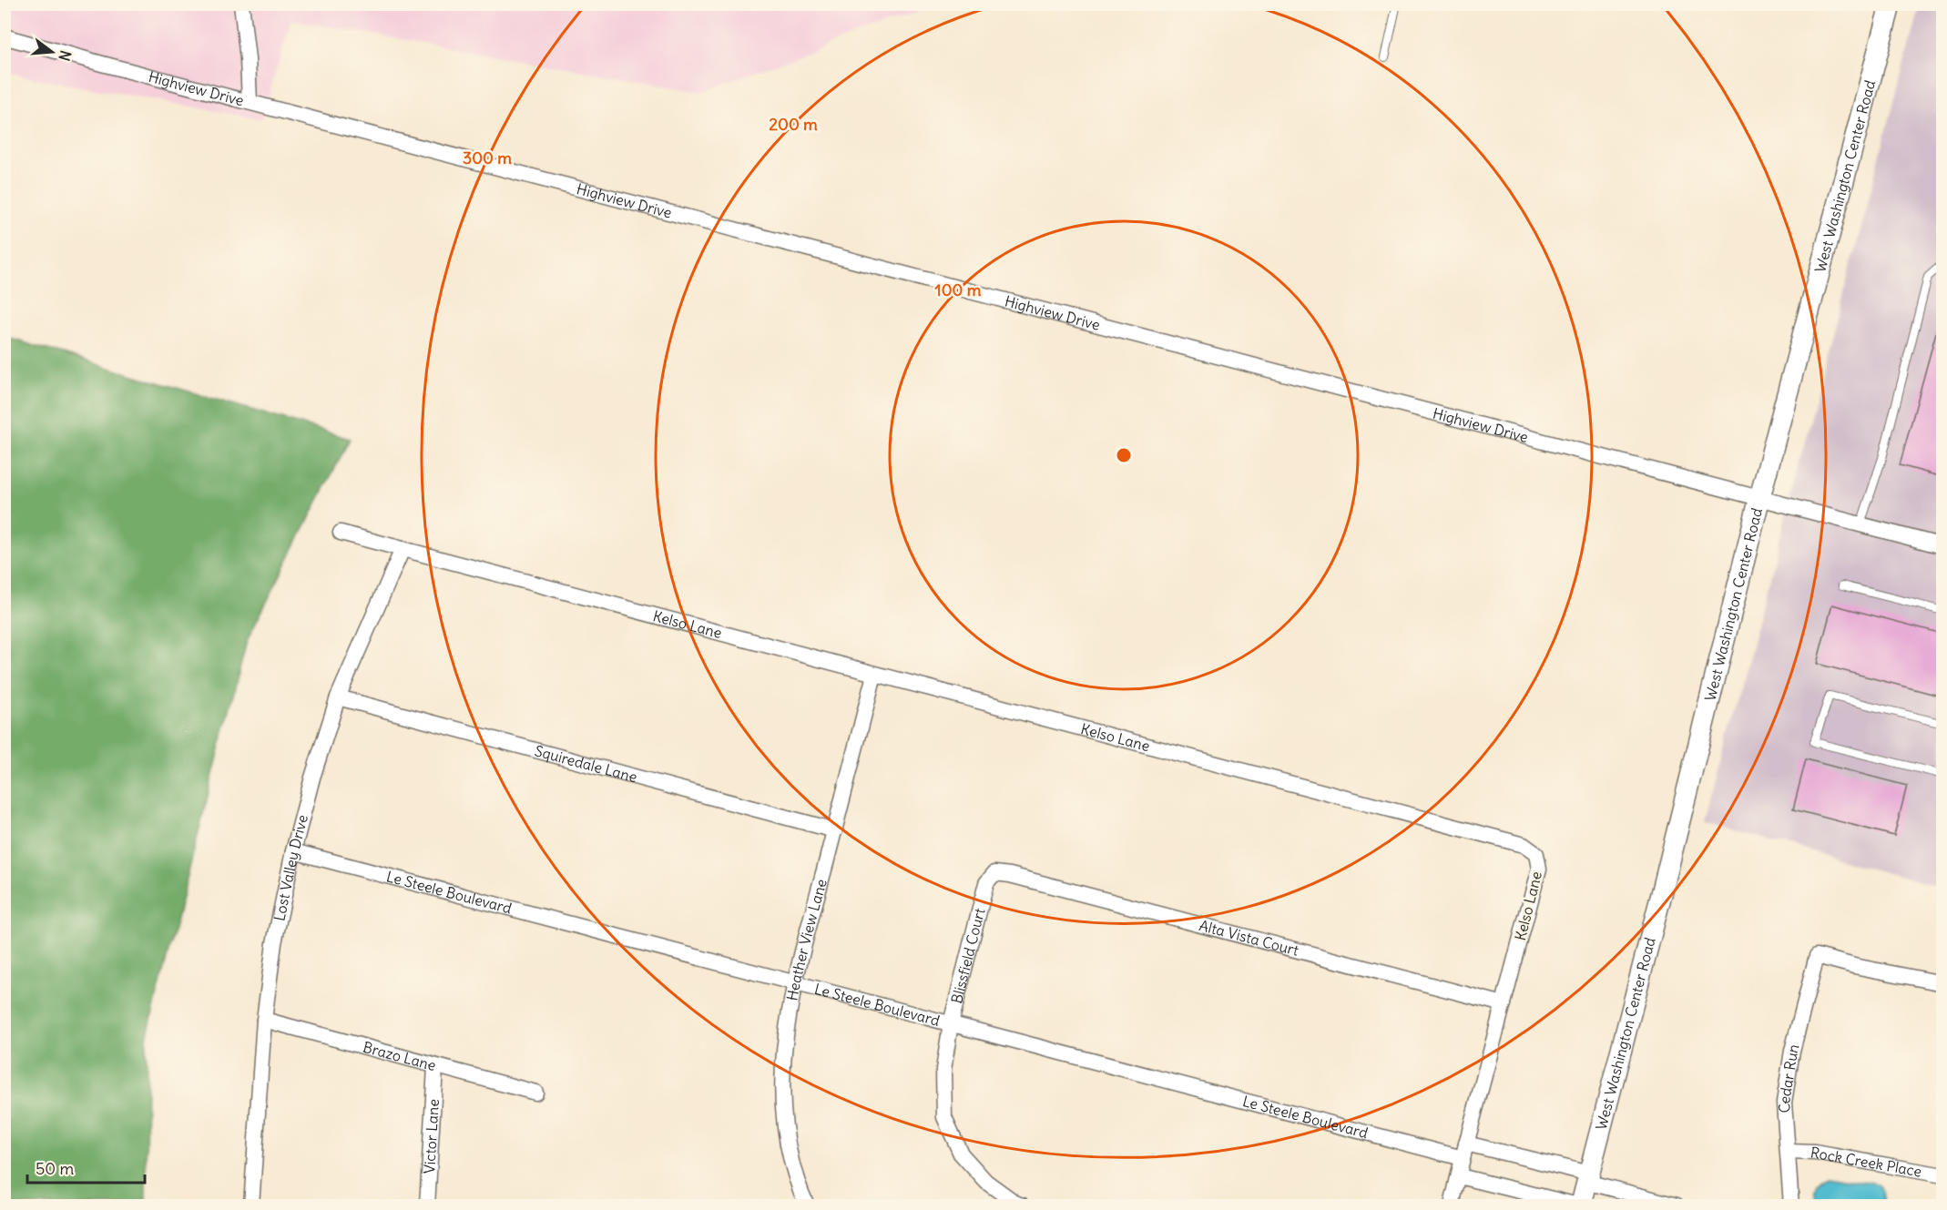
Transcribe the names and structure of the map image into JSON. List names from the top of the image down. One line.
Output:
{"streets":{"main road":["West Washington Center Road"],"street":["Highview Drive","Kelso Lane","Squiredale Lane","Lost Valley Drive","Le Steele Boulevard","Alta Vista Court","Heather View Lane","Blissfield Court","Brazo Lane","Cedar Run","Victor Lane","Rock Creek Place"]},"crossings":[["Highview Drive","West Washington Center Road"],["West Washington Center Road","Le Steele Boulevard"],["Kelso Lane","Lost Valley Drive"],["Kelso Lane","Le Steele Boulevard"],["Kelso Lane","Alta Vista Court"],["Kelso Lane","Heather View Lane"],["Squiredale Lane","Lost Valley Drive"],["Squiredale Lane","Heather View Lane"],["Lost Valley Drive","Le Steele Boulevard"],["Lost Valley Drive","Brazo Lane"],["Le Steele Boulevard","Heather View Lane"],["Le Steele Boulevard","Blissfield Court"],["Alta Vista Court","Blissfield Court"],["Brazo Lane","Victor Lane"],["Cedar Run","Rock Creek Place"]],"scale_bar":"50 m","north":"right","rings":["200 m","300 m","100 m"]}
